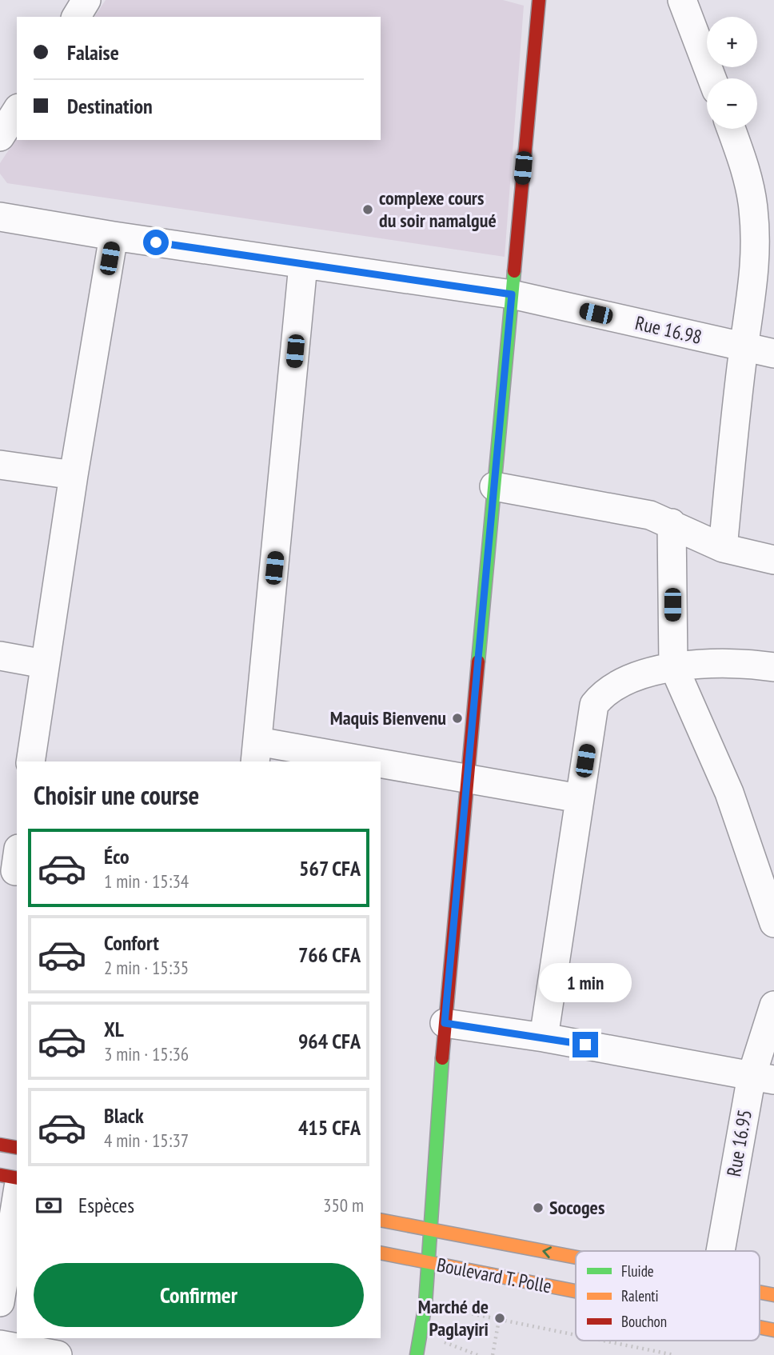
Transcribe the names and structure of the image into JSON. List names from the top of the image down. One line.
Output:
{"streets":{"main road":["Boulevard T. Polle"],"street":["Rue 16.98","Rue 16.95"]},"places":["complexe cours du soir namalgué","Maquis Bienvenu","Socoges","Marché de Paglayiri"],"legend":["Fluide","Ralenti","Bouchon"],"page":{"map_buttons":["+","−"],"banner":["Falaise","Destination"],"heading":"Choisir une course","list":[{"name":"Éco","note":"1 min · 15:34","value":"567 CFA"},{"name":"Confort","note":"2 min · 15:35","value":"766 CFA"},{"name":"XL","note":"3 min · 15:36","value":"964 CFA"},{"name":"Black","note":"4 min · 15:37","value":"415 CFA"}],"bubble":"1 min","pay":["Espèces","350 m"],"buttons":"Confirmer"}}
